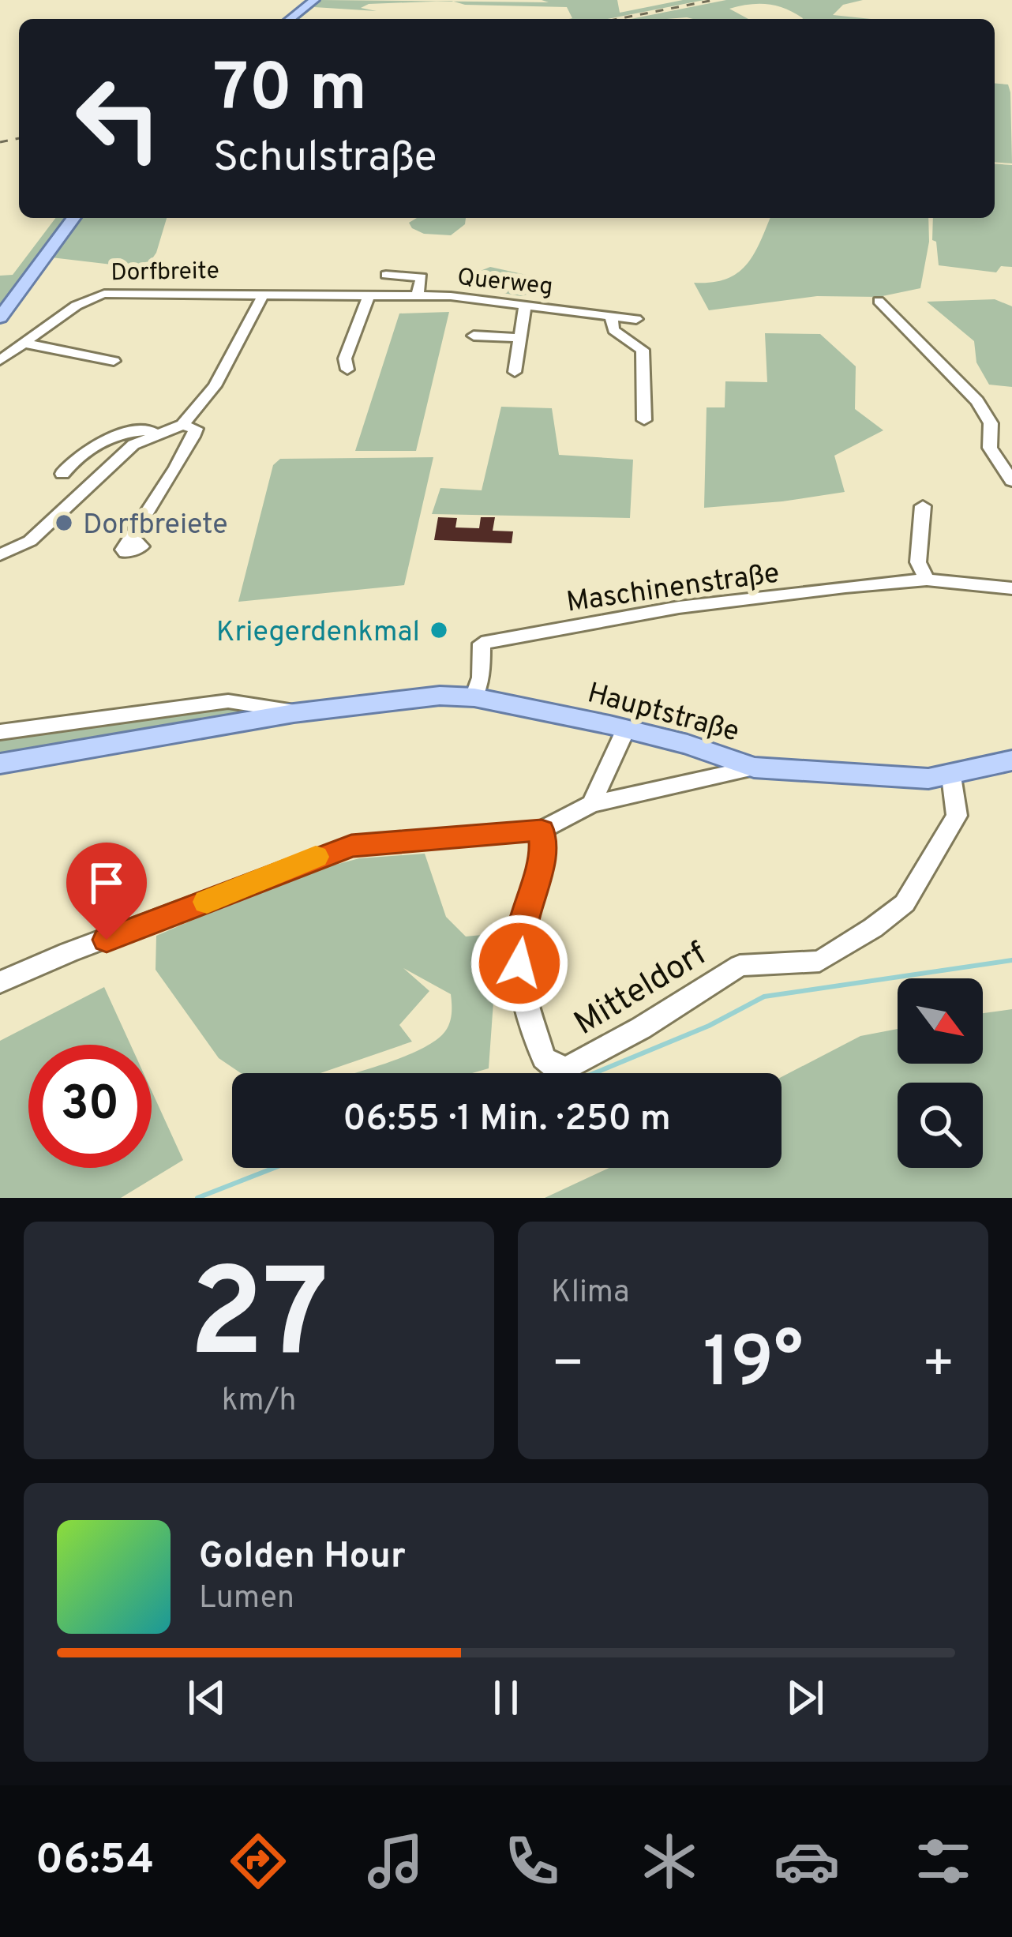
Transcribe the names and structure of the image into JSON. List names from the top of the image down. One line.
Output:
{"streets":{"main road":["Hauptstraße"],"street":["Dorfbreite","Querweg","Maschinenstraße","Mitteldorf"]},"crossings":[["Dorfbreite","Querweg"],["Maschinenstraße","Hauptstraße"],["Hauptstraße","Mitteldorf"]],"places":["Dorfbreiete","Kriegerdenkmal"],"north":"bottom right","page":{"turn":["70 m","Schulstraße"],"limit":"30","trip":"06:55 · 1 Min. · 250 m","tile":[["27","km/h"],"Klima"],"heat":["−","19°","+"],"song":["Golden Hour","Lumen"],"tabs":"06:54"}}
